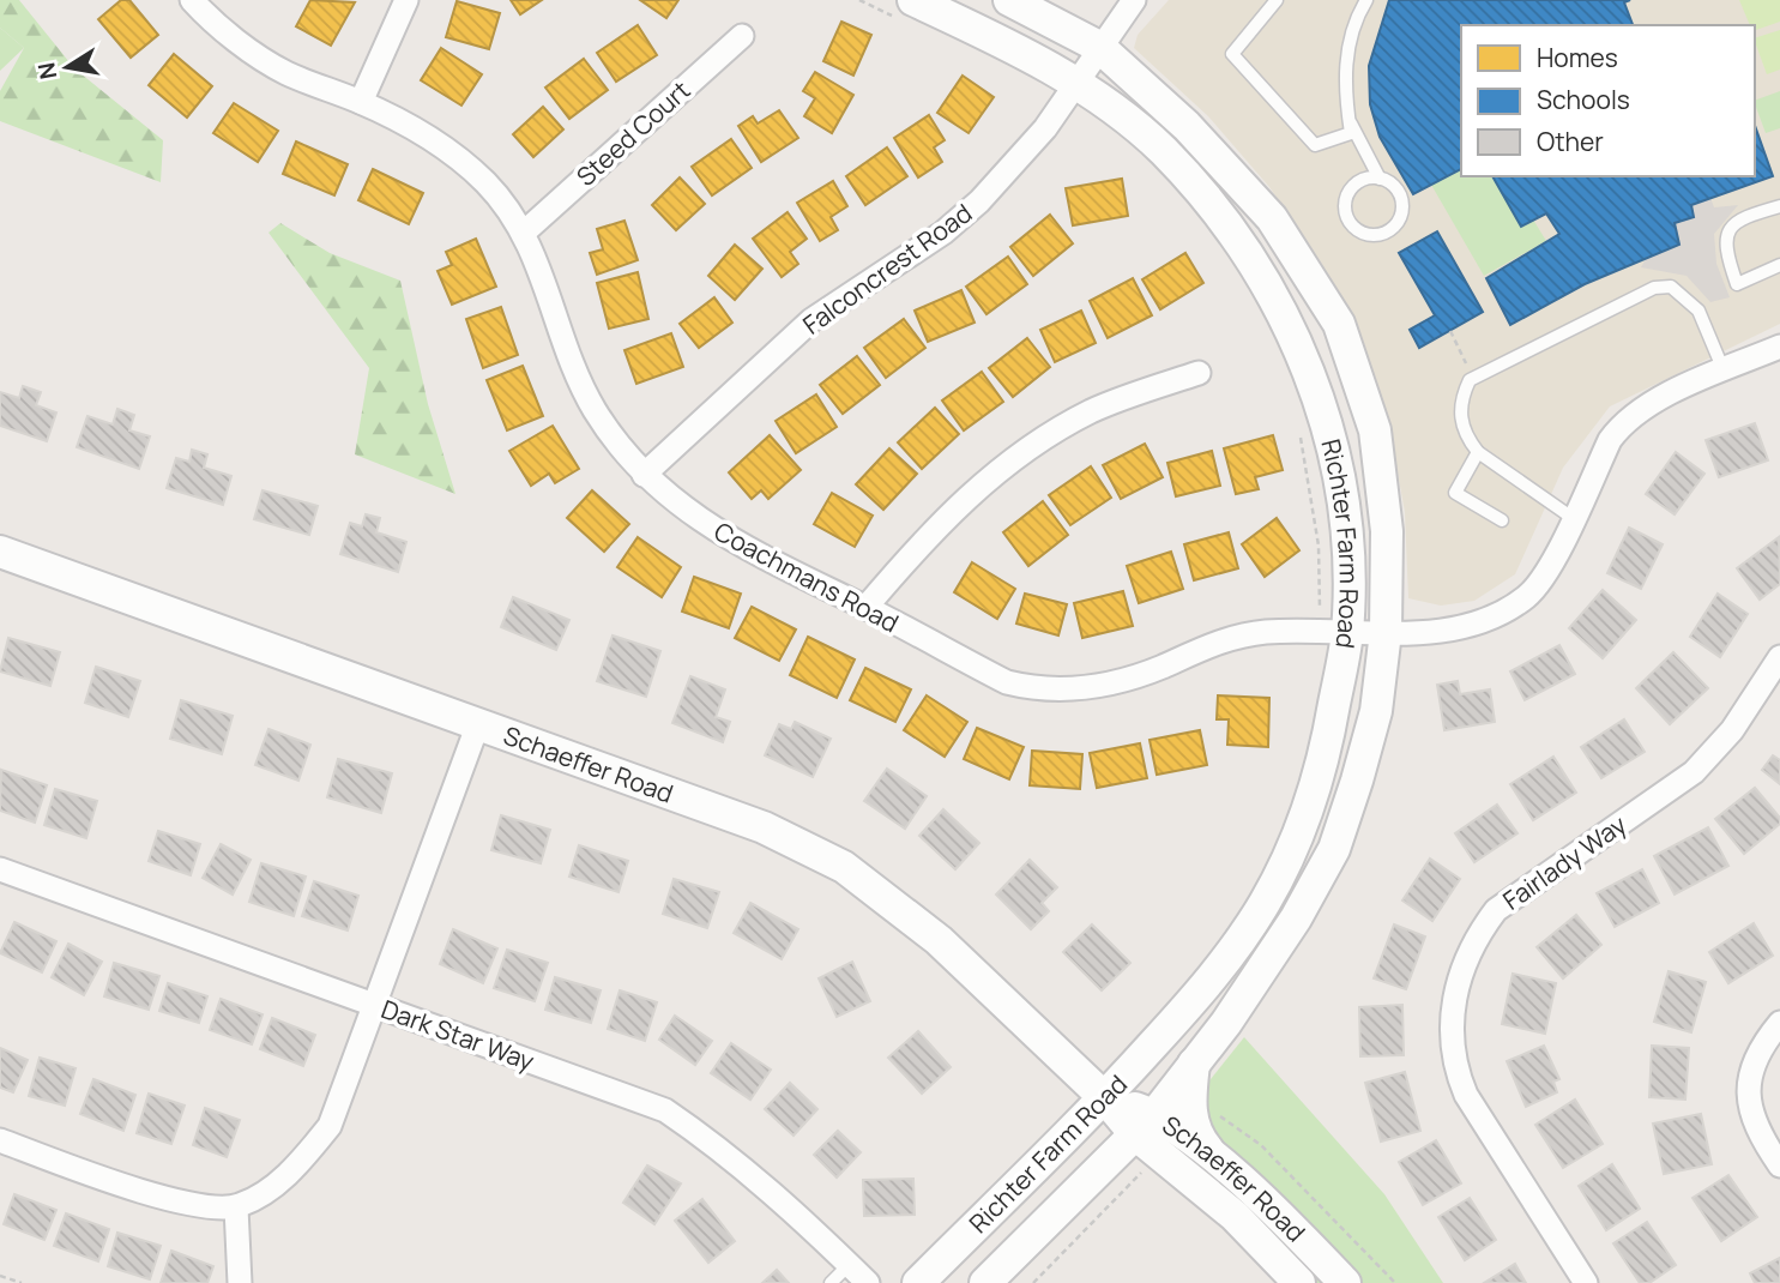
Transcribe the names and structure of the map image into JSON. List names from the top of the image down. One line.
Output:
{"streets":{"main road":["Richter Farm Road","Schaeffer Road"],"street":["Steed Court","Falconcrest Road","Coachmans Road","Fairlady Way","Dark Star Way"]},"crossings":[["Steed Court","Coachmans Road"],["Falconcrest Road","Richter Farm Road"],["Falconcrest Road","Coachmans Road"],["Richter Farm Road","Coachmans Road"],["Richter Farm Road","Schaeffer Road"]],"legend":["Homes","Schools","Other"],"north":"left"}
